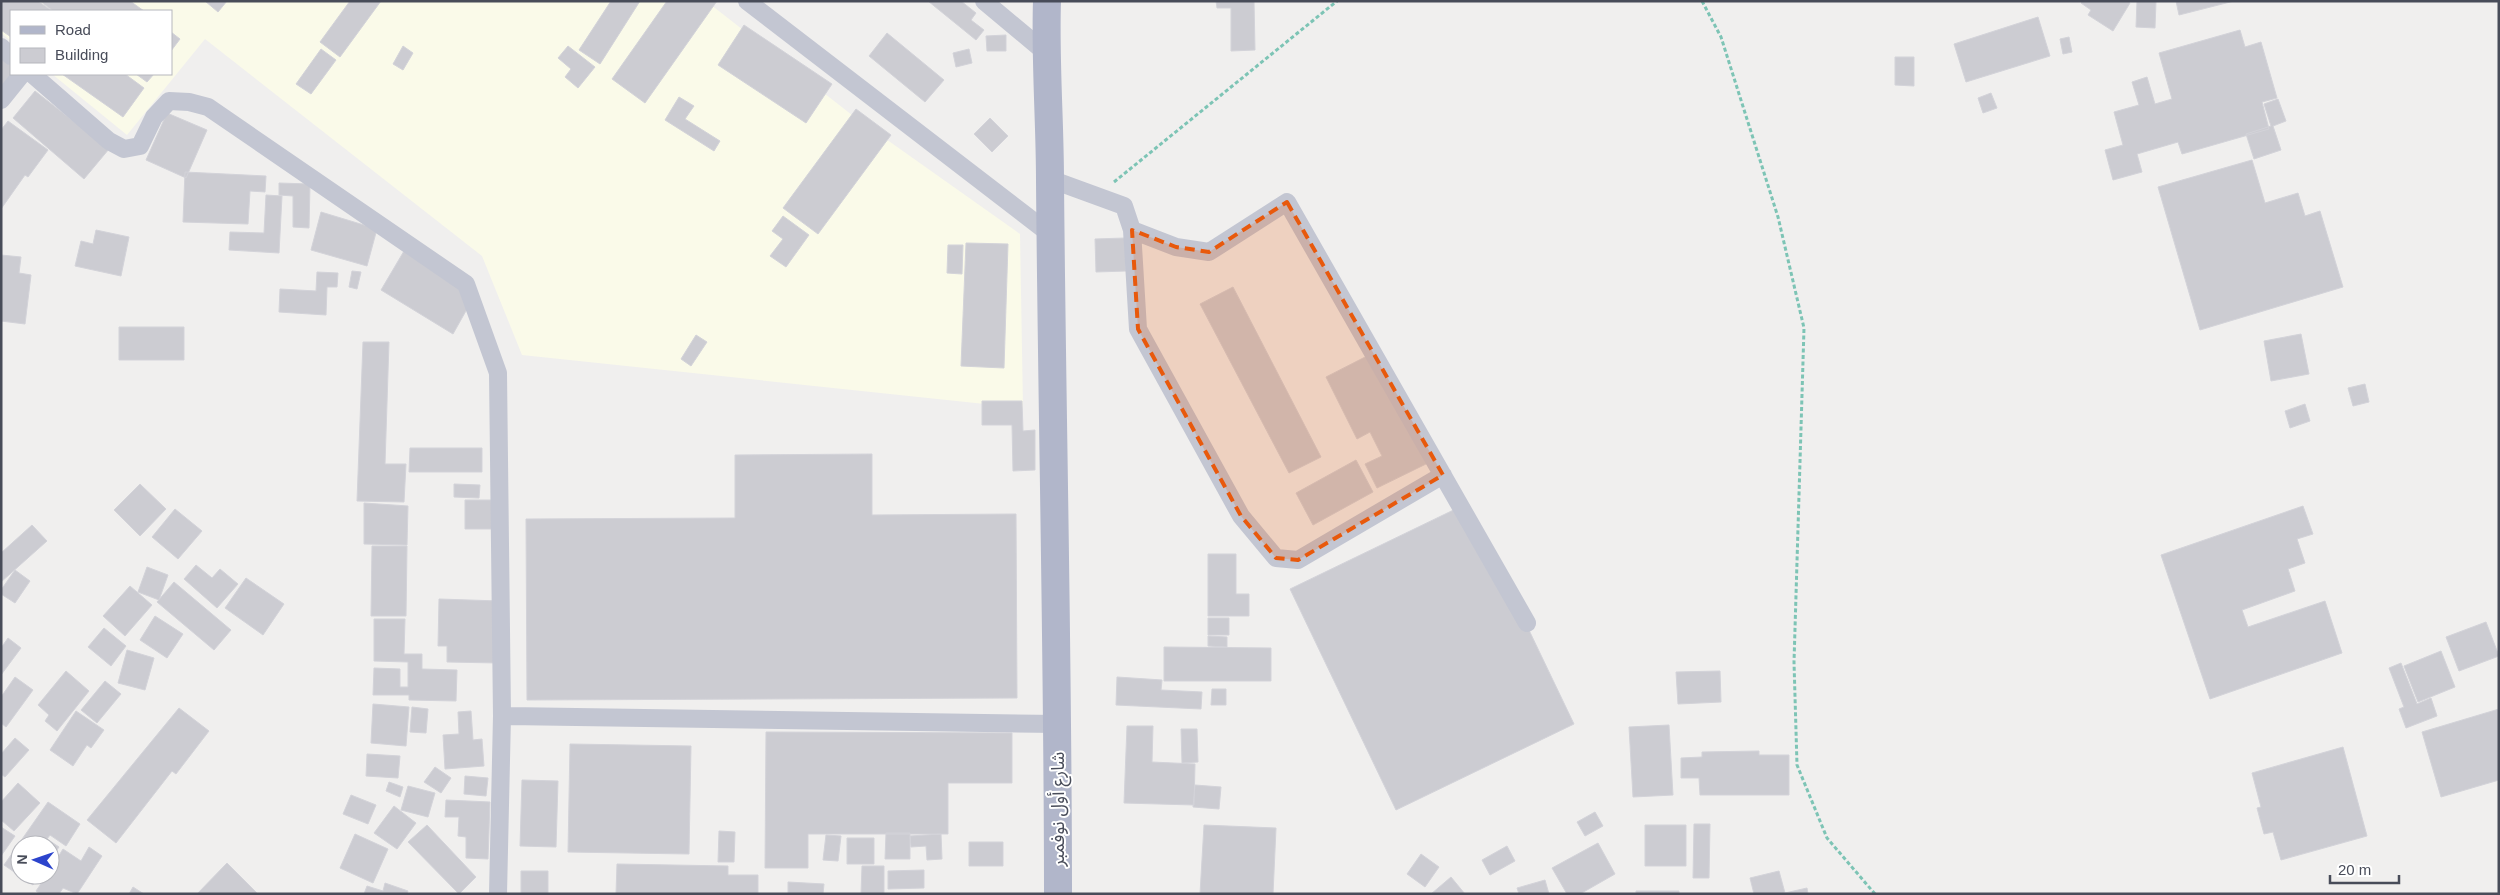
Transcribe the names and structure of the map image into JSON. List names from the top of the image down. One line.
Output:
{"streets":{"main road":["شارع أول نوفمبر"]},"legend":["Road","Building"],"scale_bar":"20 m","north":"left"}
